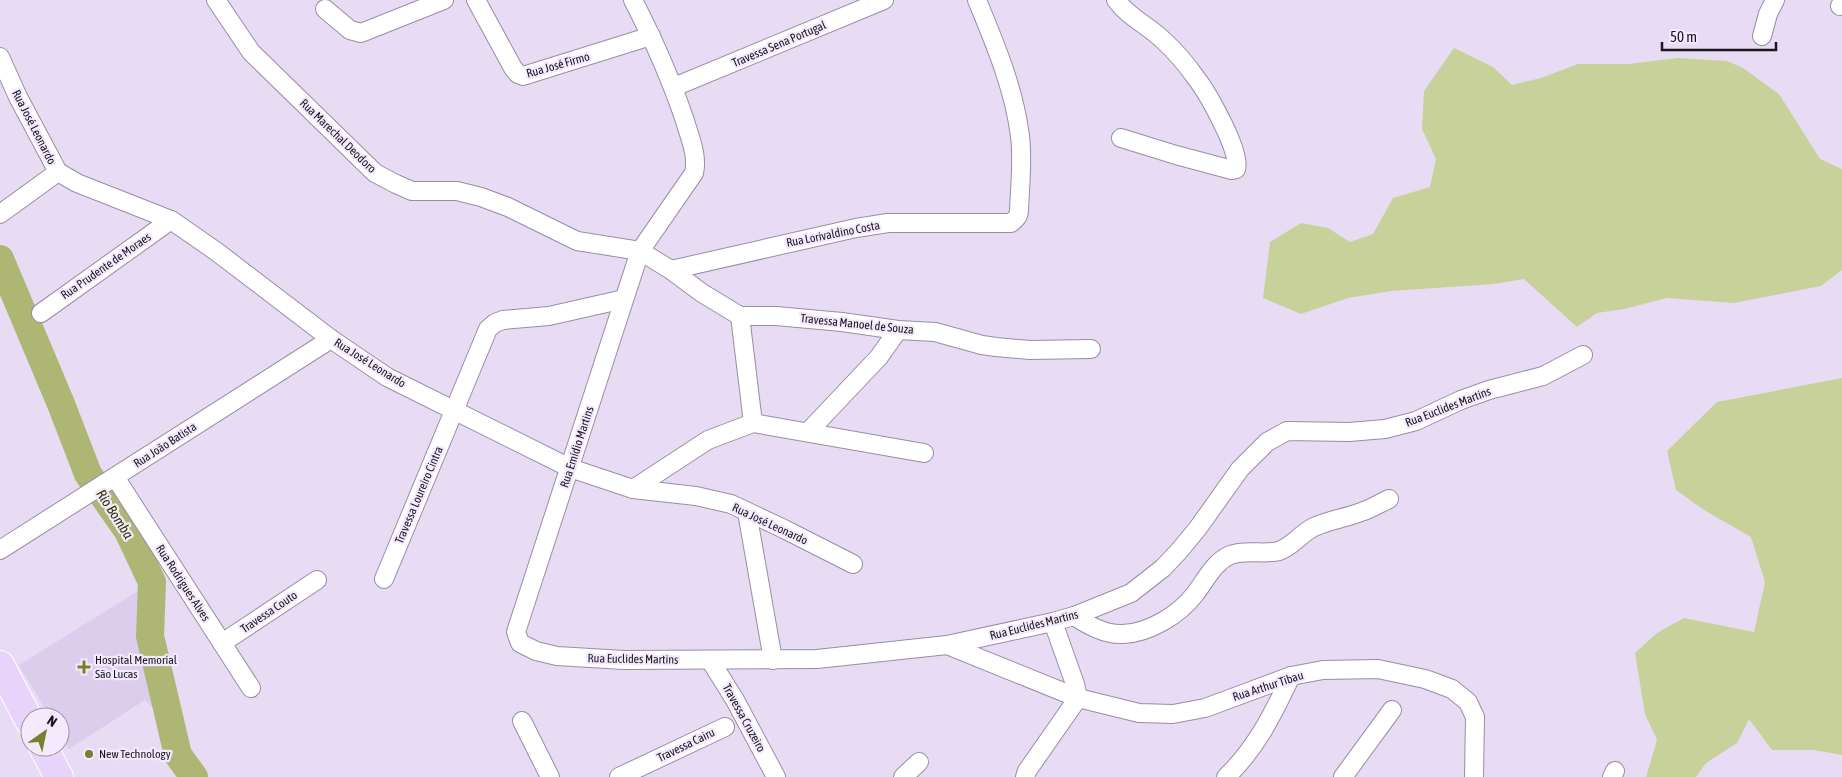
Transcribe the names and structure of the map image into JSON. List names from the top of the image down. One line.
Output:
{"streets":{"street":["Travessa Sena Portugal","Rua José Firmo","Rua José Leonardo","Rua Marechal Deodoro","Rua Lorivaldino Costa","Rua Prudente de Moraes","Travessa Manoel de Souza","Rua Euclides Martins","Rua João Batista","Rua Emídio Martins","Travessa Loureiro Cintra","Rua Rodrigues Alves","Travessa Couto","Rua Arthur Tibau","Travessa Cruzeiro","Travessa Cairu"]},"crossings":[["Travessa Sena Portugal","Rua Emídio Martins"],["Rua José Firmo","Rua Emídio Martins"],["Rua José Leonardo","Rua Prudente de Moraes"],["Rua José Leonardo","Rua João Batista"],["Rua José Leonardo","Rua Emídio Martins"],["Rua José Leonardo","Travessa Loureiro Cintra"],["Rua Marechal Deodoro","Rua Emídio Martins"],["Rua Euclides Martins","Rua Emídio Martins"],["Rua Euclides Martins","Rua Arthur Tibau"],["Rua Euclides Martins","Travessa Cruzeiro"],["Rua João Batista","Rua Rodrigues Alves"],["Rua Emídio Martins","Travessa Loureiro Cintra"],["Rua Rodrigues Alves","Travessa Couto"]],"water":["Rio Bomba"],"places":{"health":["Hospital Memorial São Lucas"],"other":["New Technology"]},"scale_bar":"50 m","north":"top right"}
